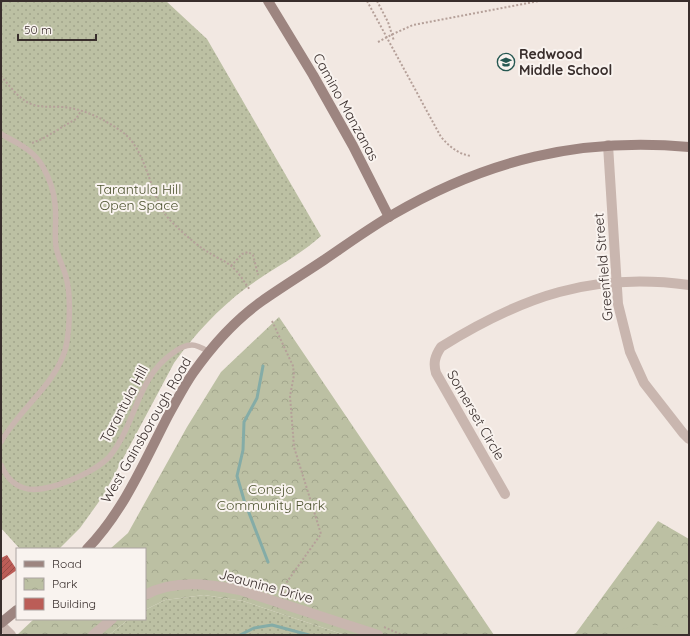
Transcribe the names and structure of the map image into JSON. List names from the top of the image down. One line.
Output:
{"streets":{"street":["Camino Manzanas","Greenfield Street","Somerset Circle","West Gainsborough Road","Jeaunine Drive"],"lane":["Tarantula Hill"]},"crossings":[["Camino Manzanas","West Gainsborough Road"],["Greenfield Street","Somerset Circle"],["Tarantula Hill","West Gainsborough Road"]],"parks":["Tarantula Hill Open Space","Conejo Community Park"],"places":{"school or university":["Redwood Middle School"]},"legend":["Road","Park","Building"],"scale_bar":"50 m"}
